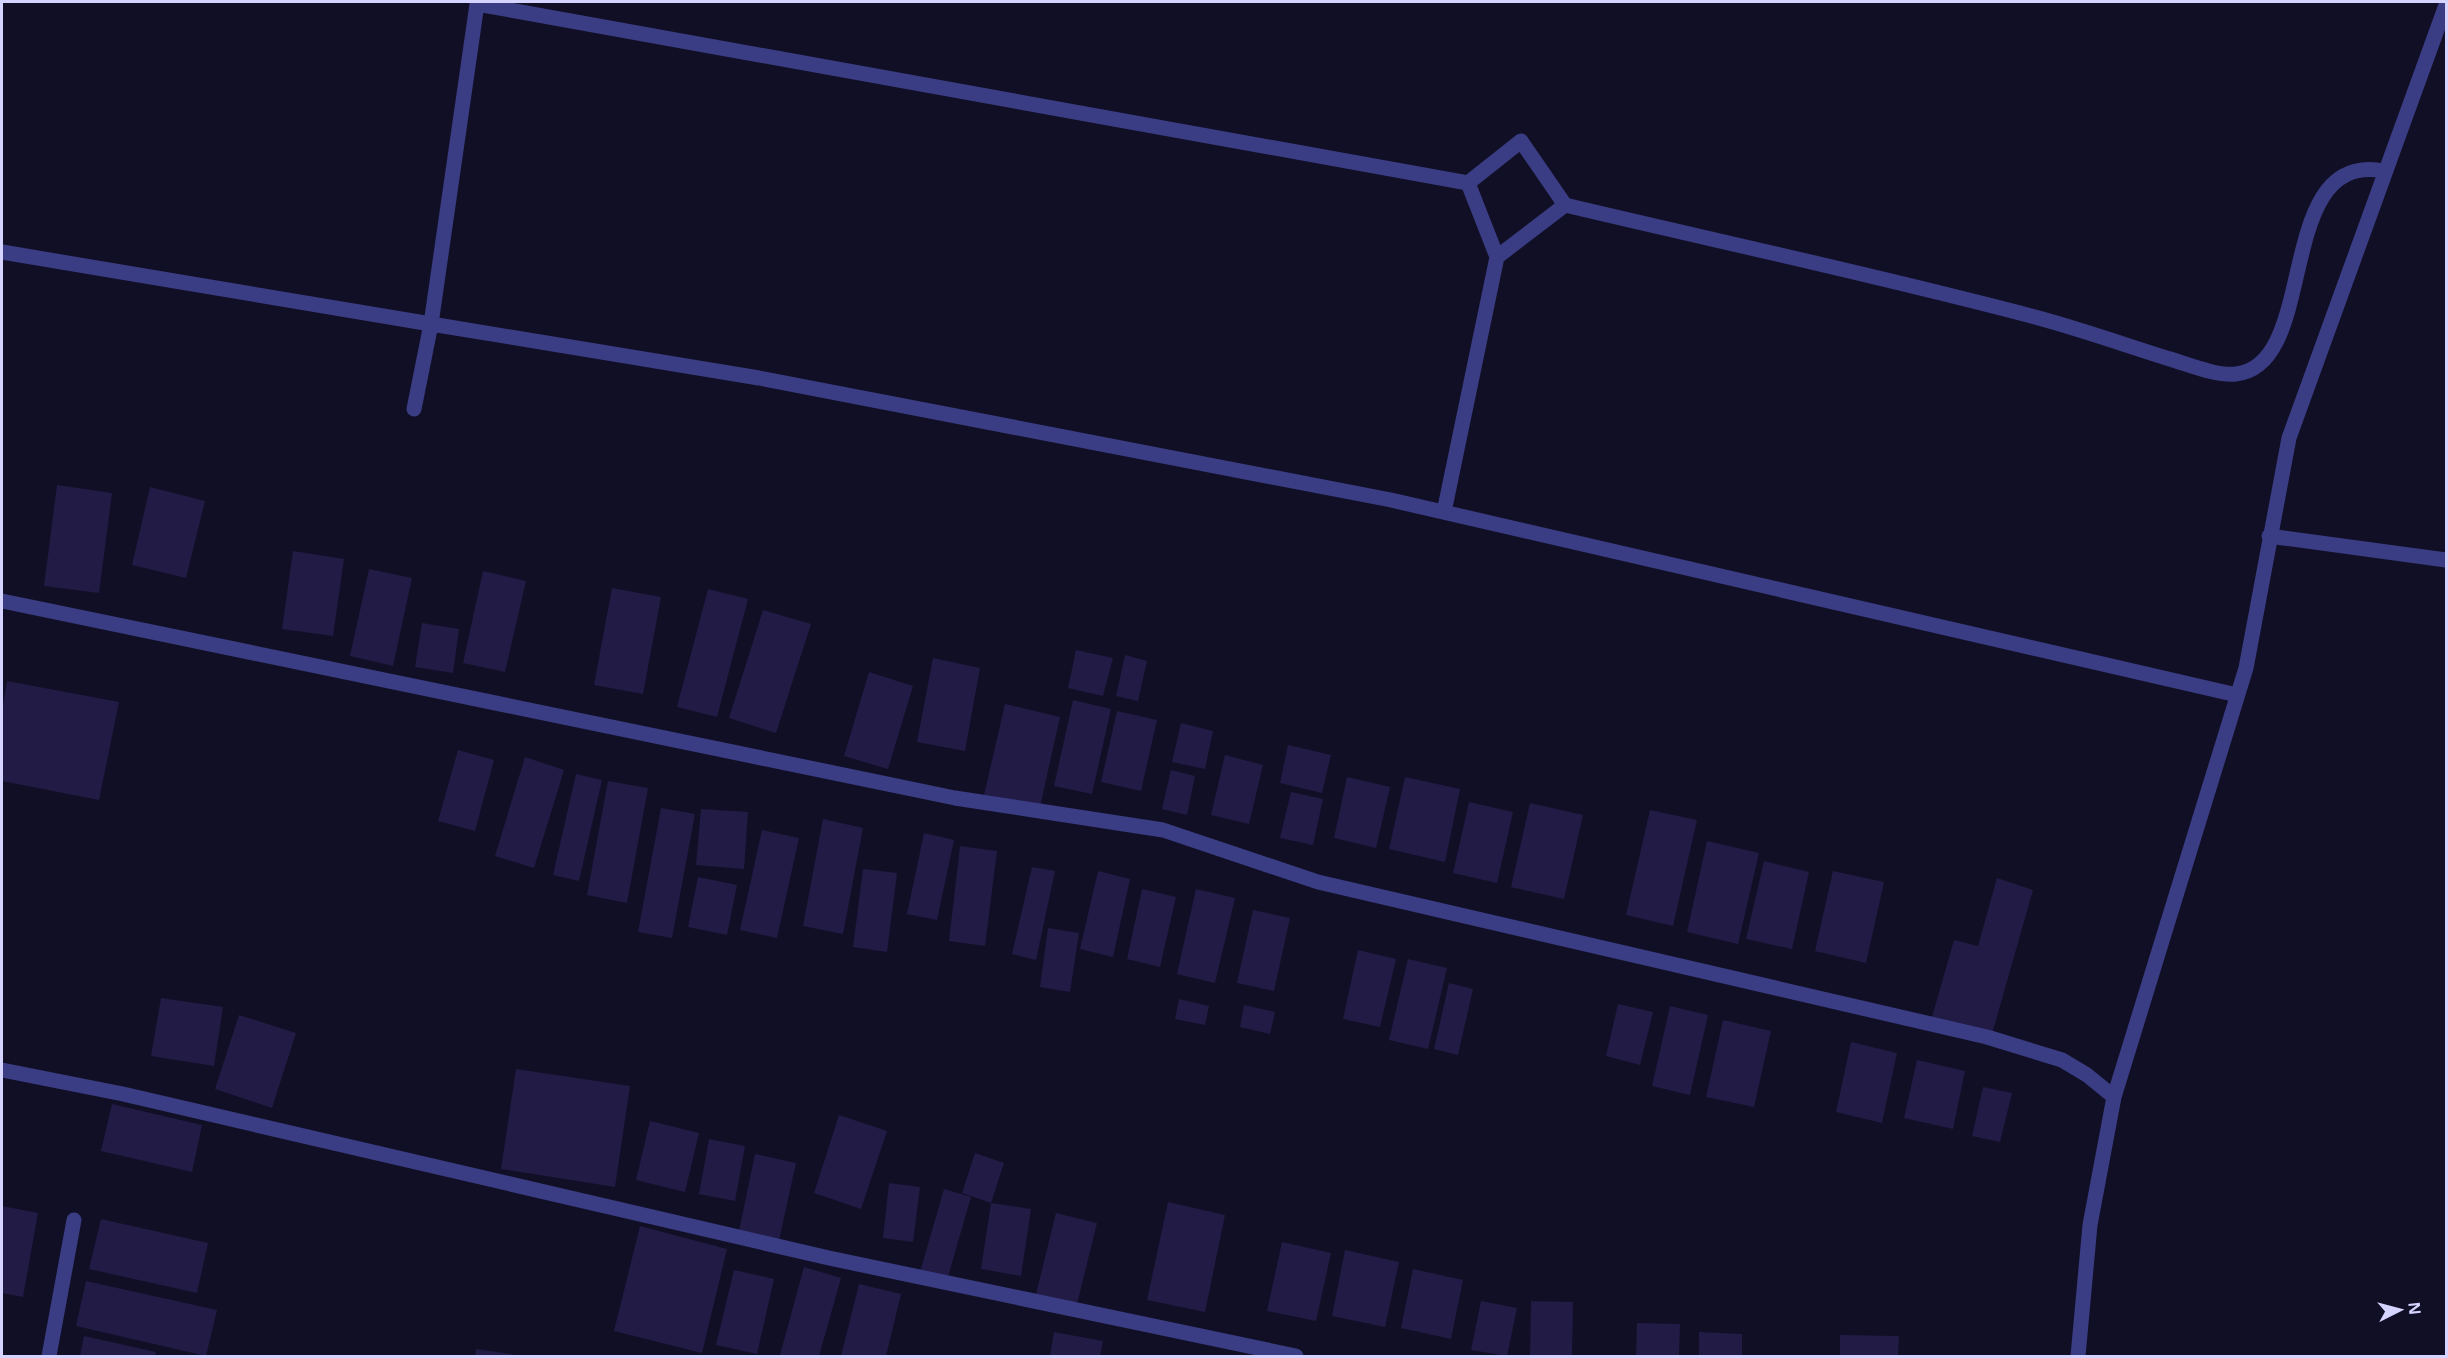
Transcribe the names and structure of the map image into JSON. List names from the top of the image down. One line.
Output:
{"north":"right"}
